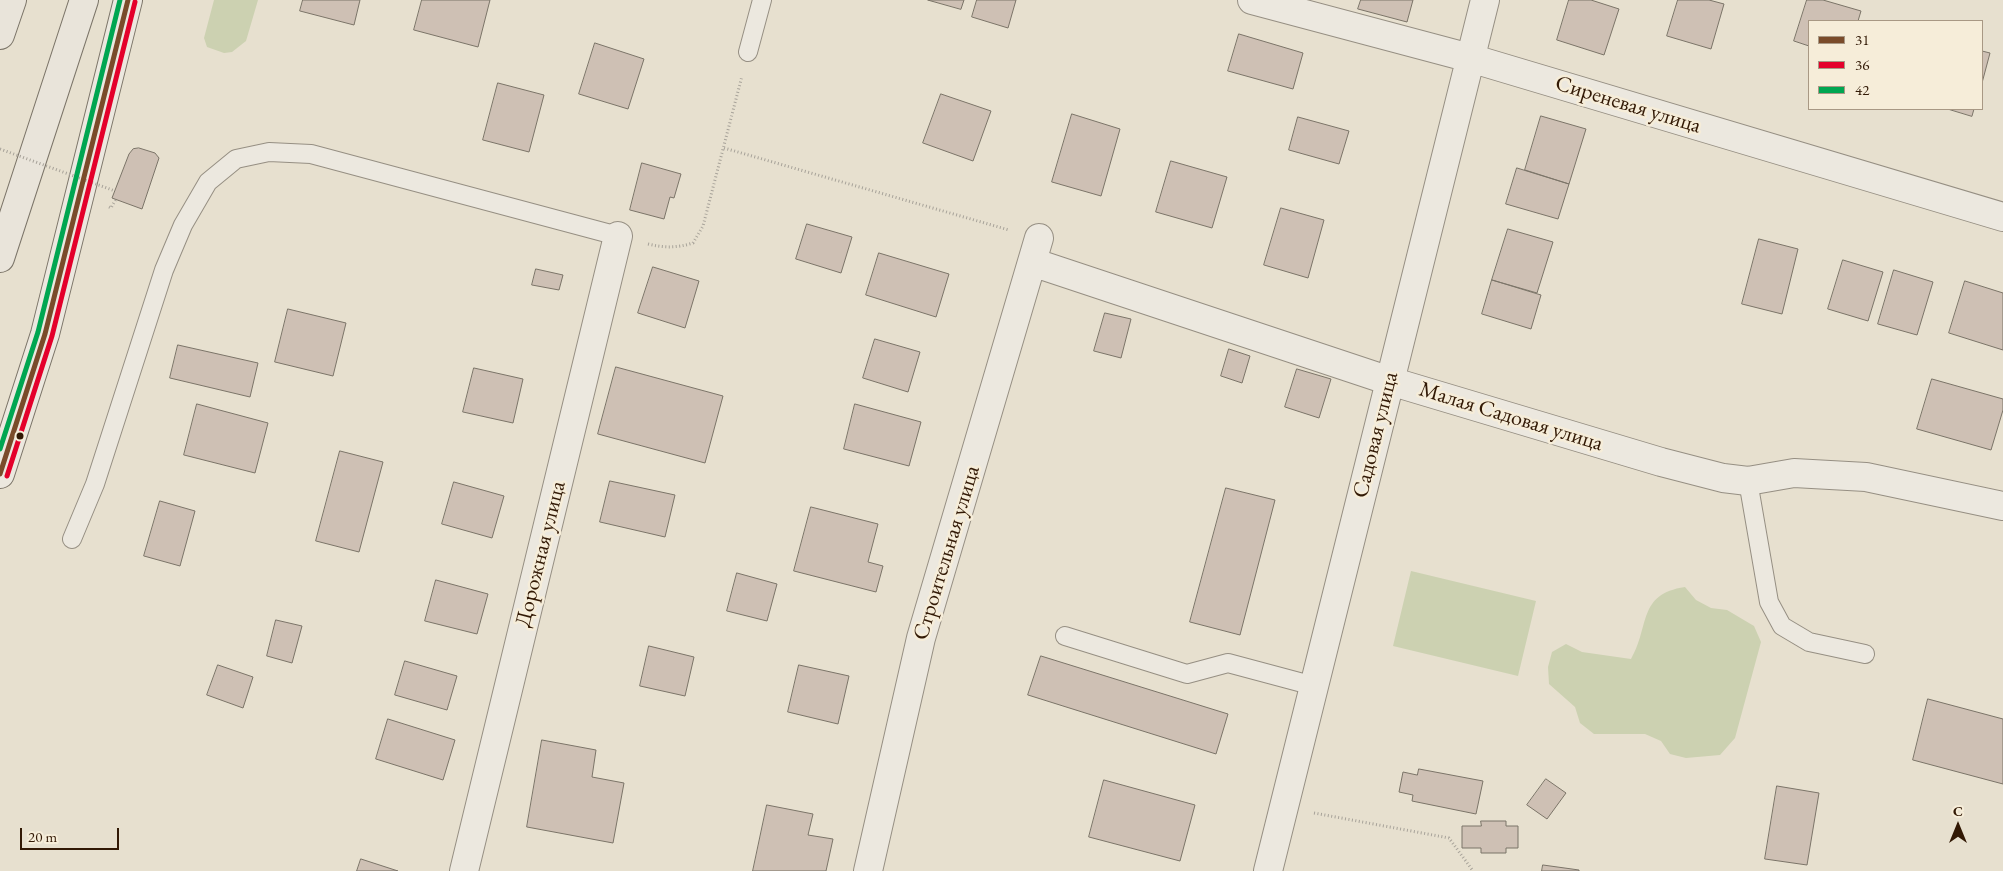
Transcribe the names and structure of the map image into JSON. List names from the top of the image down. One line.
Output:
{"streets":{"street":["Сиреневая улица","Малая Садовая улица","Садовая улица","Строительная улица","Дорожная улица"]},"crossings":[["Сиреневая улица","Садовая улица"],["Малая Садовая улица","Садовая улица"],["Малая Садовая улица","Строительная улица"]],"lines":["transit line 31","transit line 42","transit line 36"],"legend":["31","36","42"],"scale_bar":"20 m","north":"top"}
